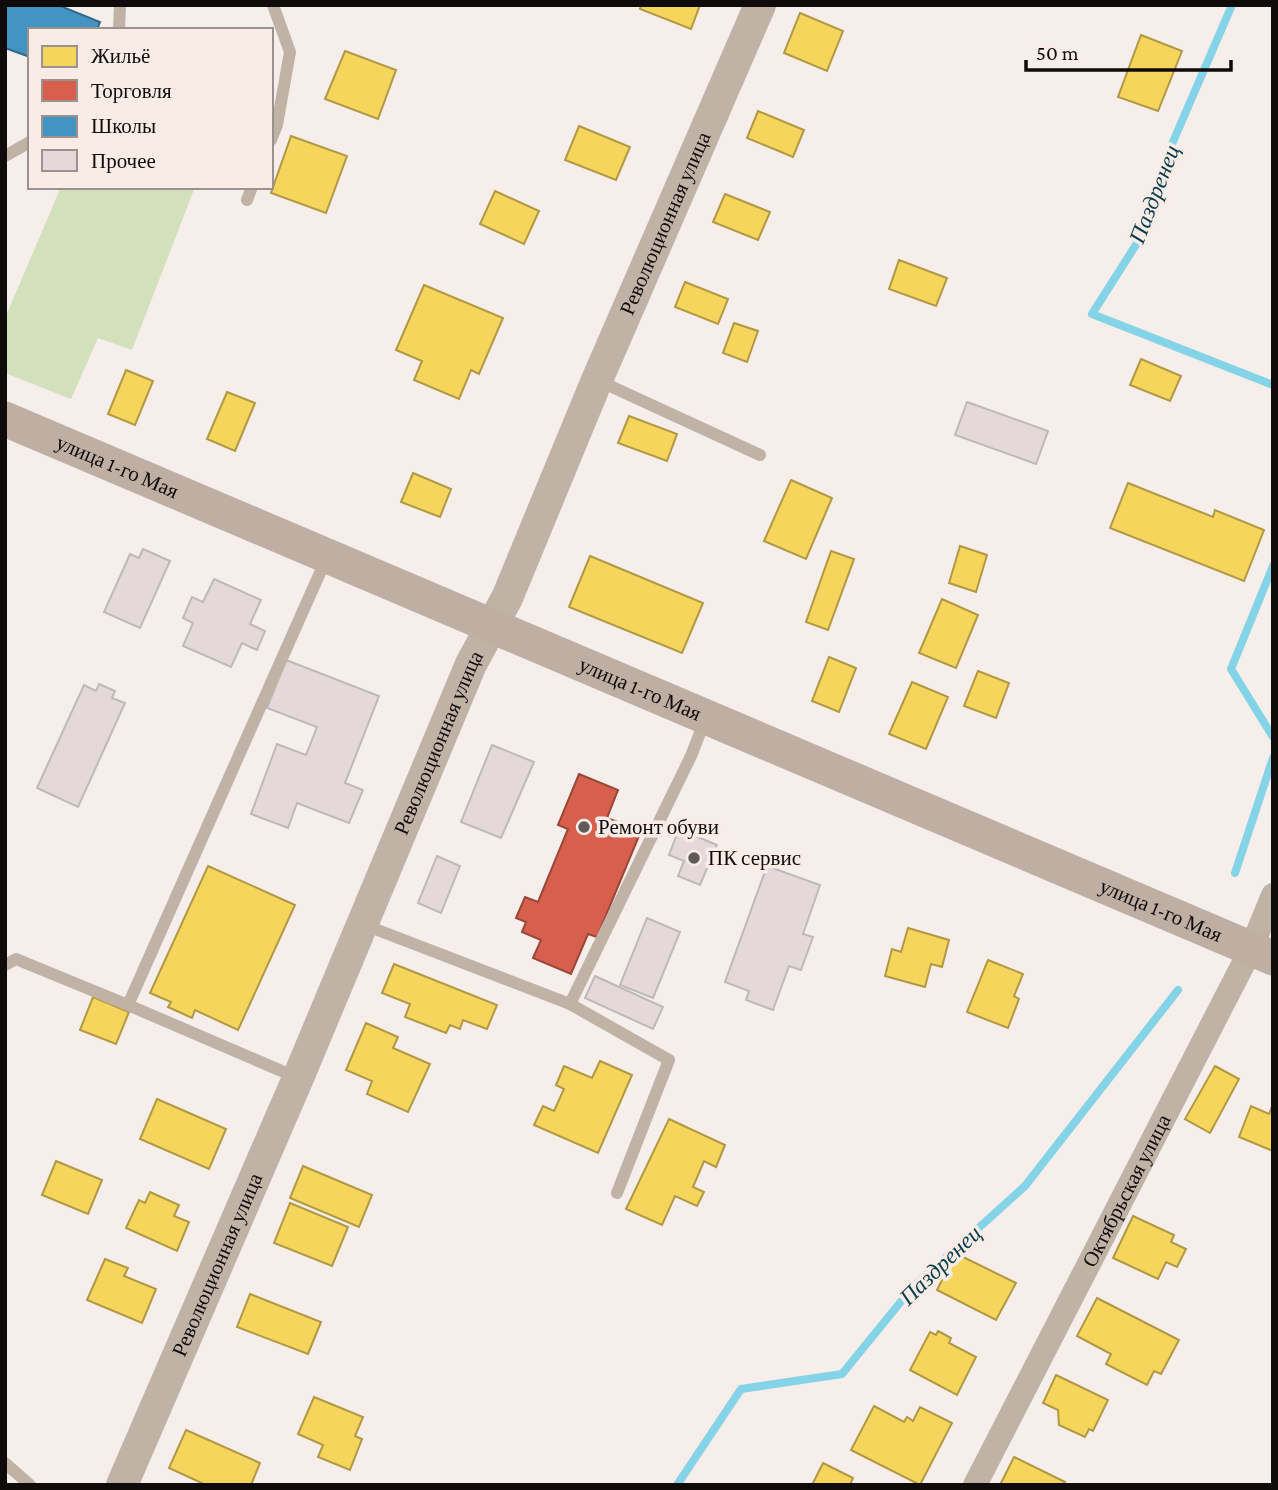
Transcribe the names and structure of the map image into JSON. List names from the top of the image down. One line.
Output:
{"streets":{"main road":["улица 1-го Мая"],"street":["Революционная улица","Октябрьская улица"]},"crossings":[["Революционная улица","улица 1-го Мая"],["улица 1-го Мая","Октябрьская улица"]],"water":["Паздренец"],"places":["Ремонт обуви","ПК сервис"],"legend":["Жильё","Торговля","Школы","Прочее"],"scale_bar":"50 m"}
